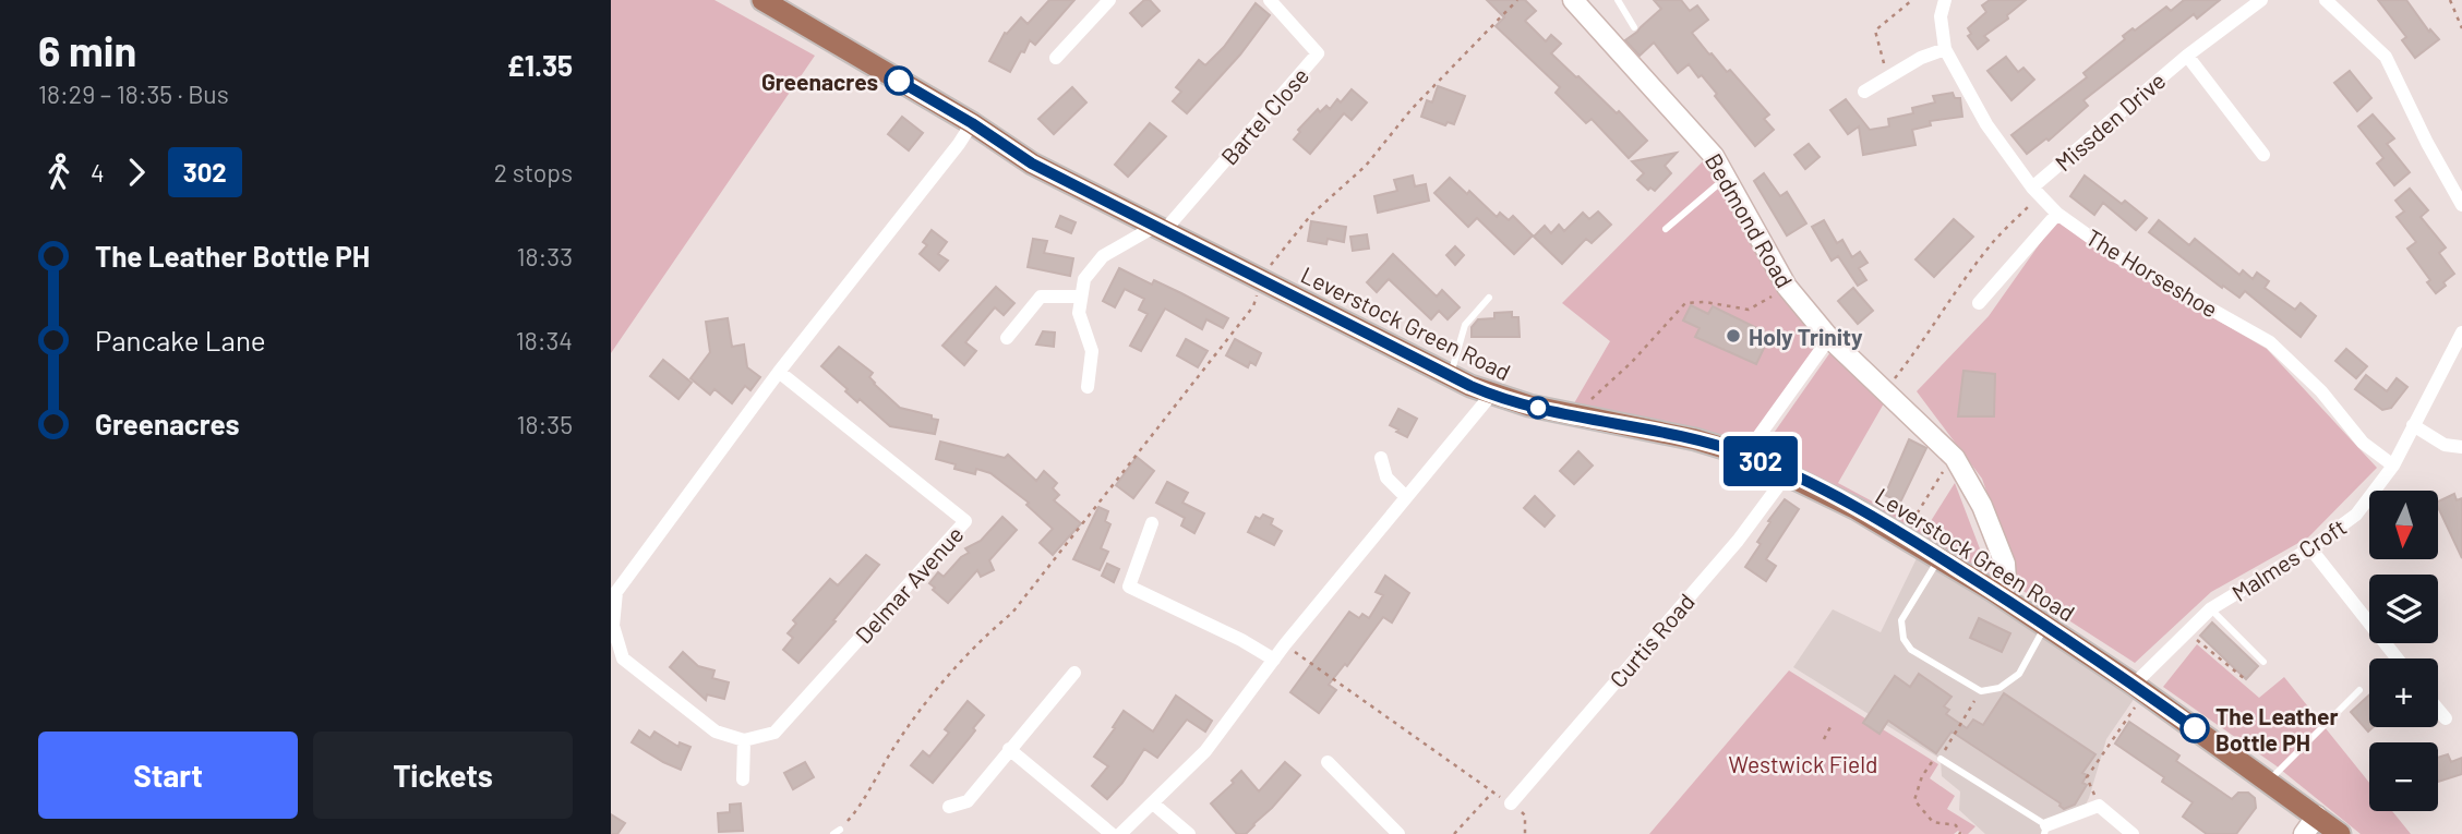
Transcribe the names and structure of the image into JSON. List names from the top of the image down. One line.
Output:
{"streets":{"main road":["Leverstock Green Road"],"street":["Bartel Close","Missden Drive","Bedmond Road","The Horseshoe","Malmes Croft","Delmar Avenue","Curtis Road"]},"crossings":[["Bartel Close","Leverstock Green Road"],["Missden Drive","The Horseshoe"],["Bedmond Road","Leverstock Green Road"],["The Horseshoe","Malmes Croft"],["Leverstock Green Road","Malmes Croft"],["Leverstock Green Road","Curtis Road"]],"parks":["Westwick Field"],"places":["Greenacres","Holy Trinity","The Leather Bottle PH"],"lines":["bus line 302"],"north":"bottom","page":{"heading":["6 min","18:29 – 18:35 · Bus","£1.35"],"on_map":"302","legs":["4","302","2 stops"],"list":[{"name":"The Leather Bottle PH","value":"18:33"},{"name":"Pancake Lane","value":"18:34"},{"name":"Greenacres","value":"18:35"}],"map_buttons":["+","−"],"buttons":["Start","Tickets"]}}
